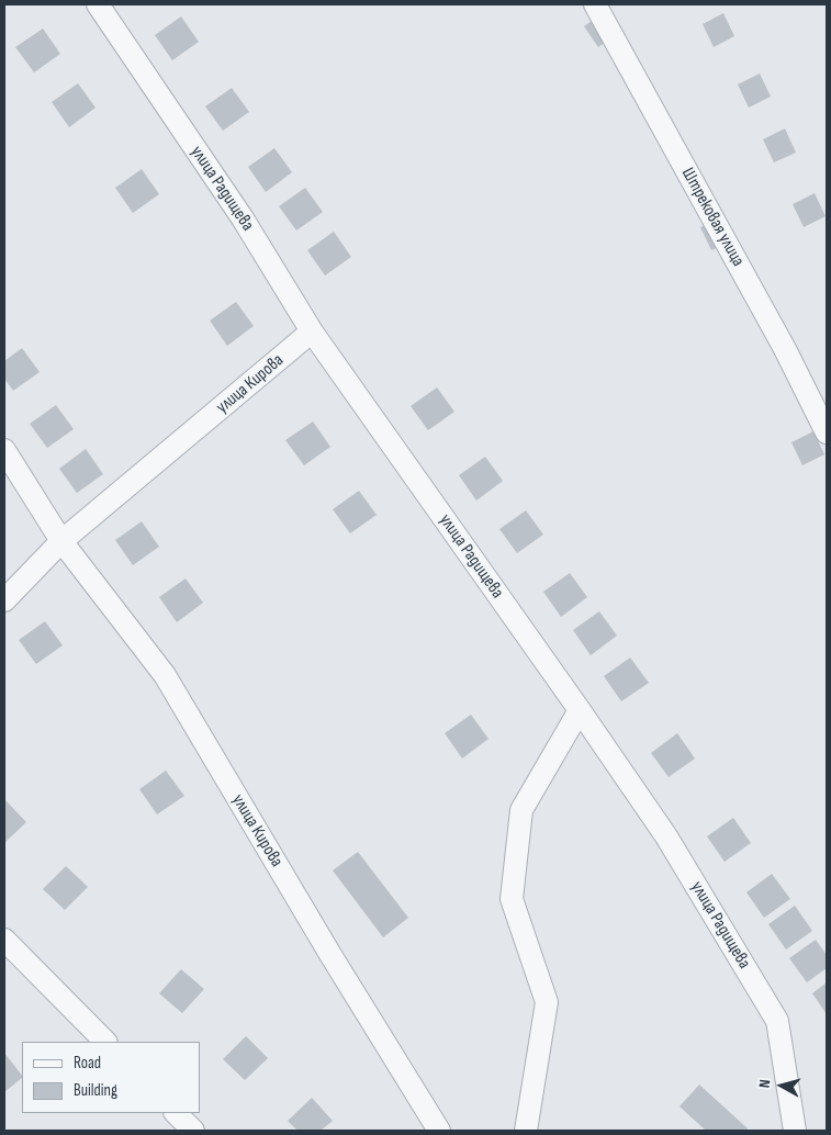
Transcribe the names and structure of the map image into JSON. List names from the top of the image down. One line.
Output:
{"streets":{"street":["улица Радищева","Штрековая улица","улица Кирова"]},"crossings":[["улица Радищева","улица Кирова"]],"legend":["Road","Building"],"north":"left"}
